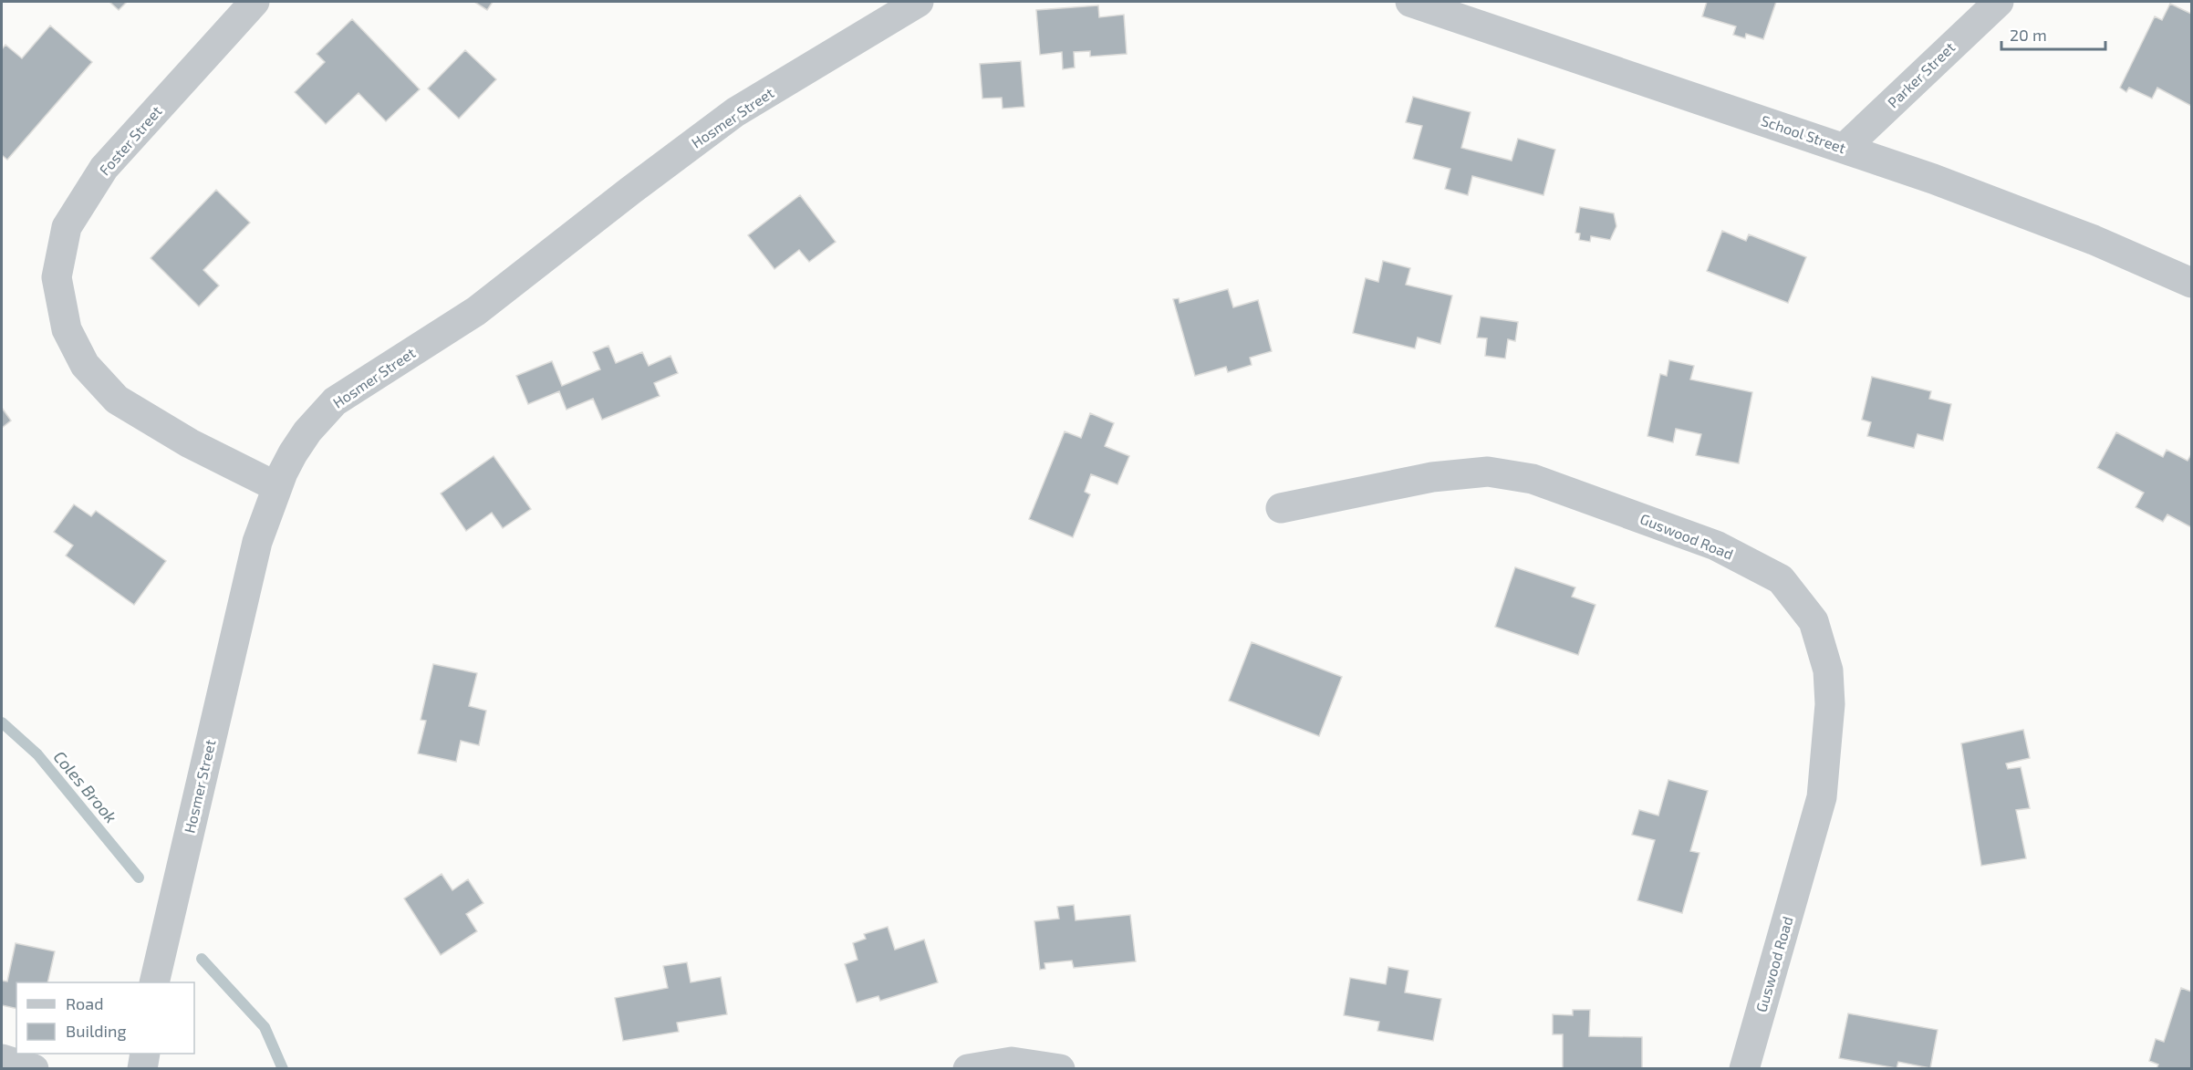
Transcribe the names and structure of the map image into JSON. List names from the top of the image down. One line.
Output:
{"streets":{"street":["Parker Street","Hosmer Street","School Street","Foster Street","Guswood Road"]},"crossings":[["Parker Street","School Street"],["Hosmer Street","Foster Street"]],"water":["Coles Brook"],"legend":["Road","Building"],"scale_bar":"20 m"}
